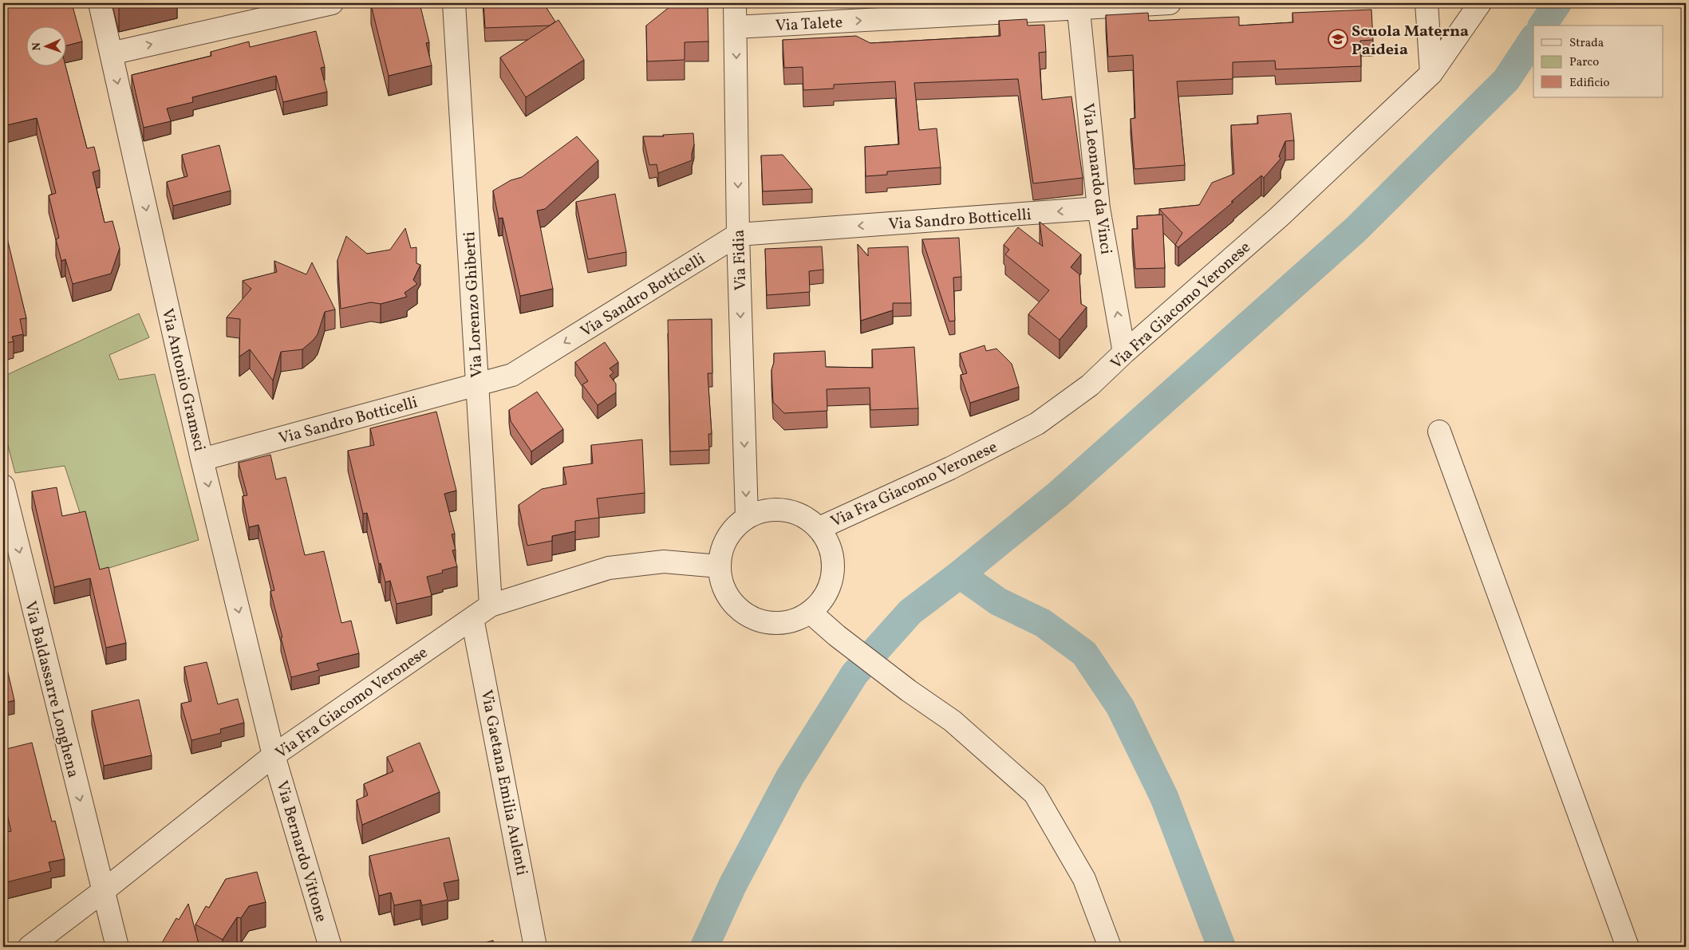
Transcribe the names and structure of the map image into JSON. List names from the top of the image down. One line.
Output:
{"streets":{"street":["Via Talete","Via Leonardo da Vinci","Via Sandro Botticelli","Via Fidia","Via Lorenzo Ghiberti","Via Fra Giacomo Veronese","Via Antonio Gramsci","Via Baldassarre Longhena","Via Gaetana Emilia Aulenti","Via Bernardo Vittone"]},"crossings":[["Via Talete","Via Leonardo da Vinci"],["Via Talete","Via Fidia"],["Via Leonardo da Vinci","Via Sandro Botticelli"],["Via Leonardo da Vinci","Via Fra Giacomo Veronese"],["Via Sandro Botticelli","Via Fidia"],["Via Sandro Botticelli","Via Lorenzo Ghiberti"],["Via Sandro Botticelli","Via Antonio Gramsci"],["Via Fidia","Via Fra Giacomo Veronese"],["Via Lorenzo Ghiberti","Via Fra Giacomo Veronese"],["Via Fra Giacomo Veronese","Via Antonio Gramsci"],["Via Fra Giacomo Veronese","Via Baldassarre Longhena"],["Via Fra Giacomo Veronese","Via Gaetana Emilia Aulenti"],["Via Fra Giacomo Veronese","Via Bernardo Vittone"],["Via Antonio Gramsci","Via Bernardo Vittone"]],"one_way":["Via Talete","Via Leonardo da Vinci","Via Sandro Botticelli","Via Fidia","Via Antonio Gramsci","Via Baldassarre Longhena"],"places":{"school or university":["Scuola Materna Paideia"]},"legend":["Strada","Parco","Edificio"],"north":"left"}
